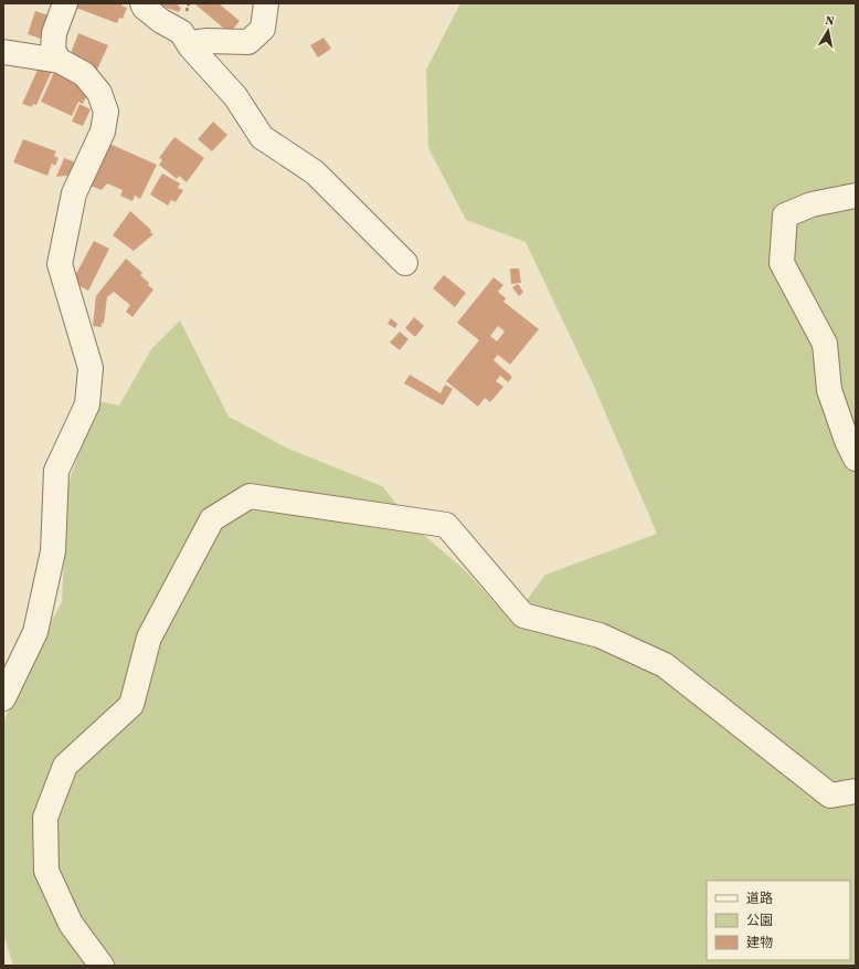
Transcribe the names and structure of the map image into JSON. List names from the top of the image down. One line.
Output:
{"legend":["道路","公園","建物"],"north":"top"}
